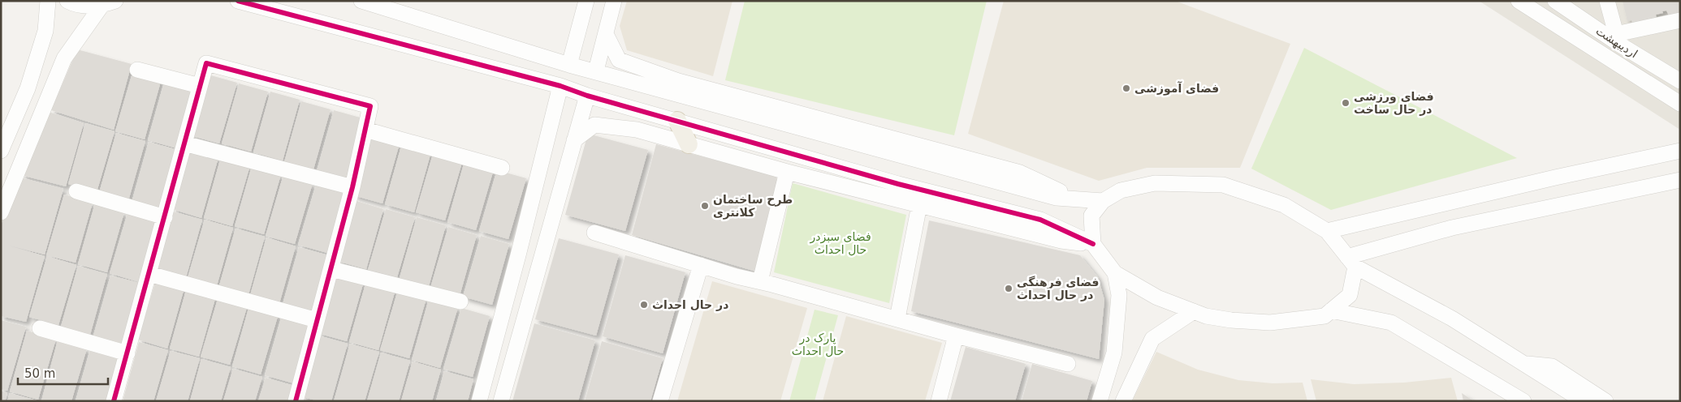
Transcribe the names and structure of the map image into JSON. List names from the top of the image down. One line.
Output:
{"streets":{"street":["اردیبهشت"]},"parks":["فضای سبزدر حال احداث","پارک در حال احداث"],"places":["فضای آموزشی","فضای ورزشی در حال ساخت","طرح ساختمان کلانتری","فضای فرهنگی در حال احداث","در حال احداث"],"scale_bar":"50 m"}
